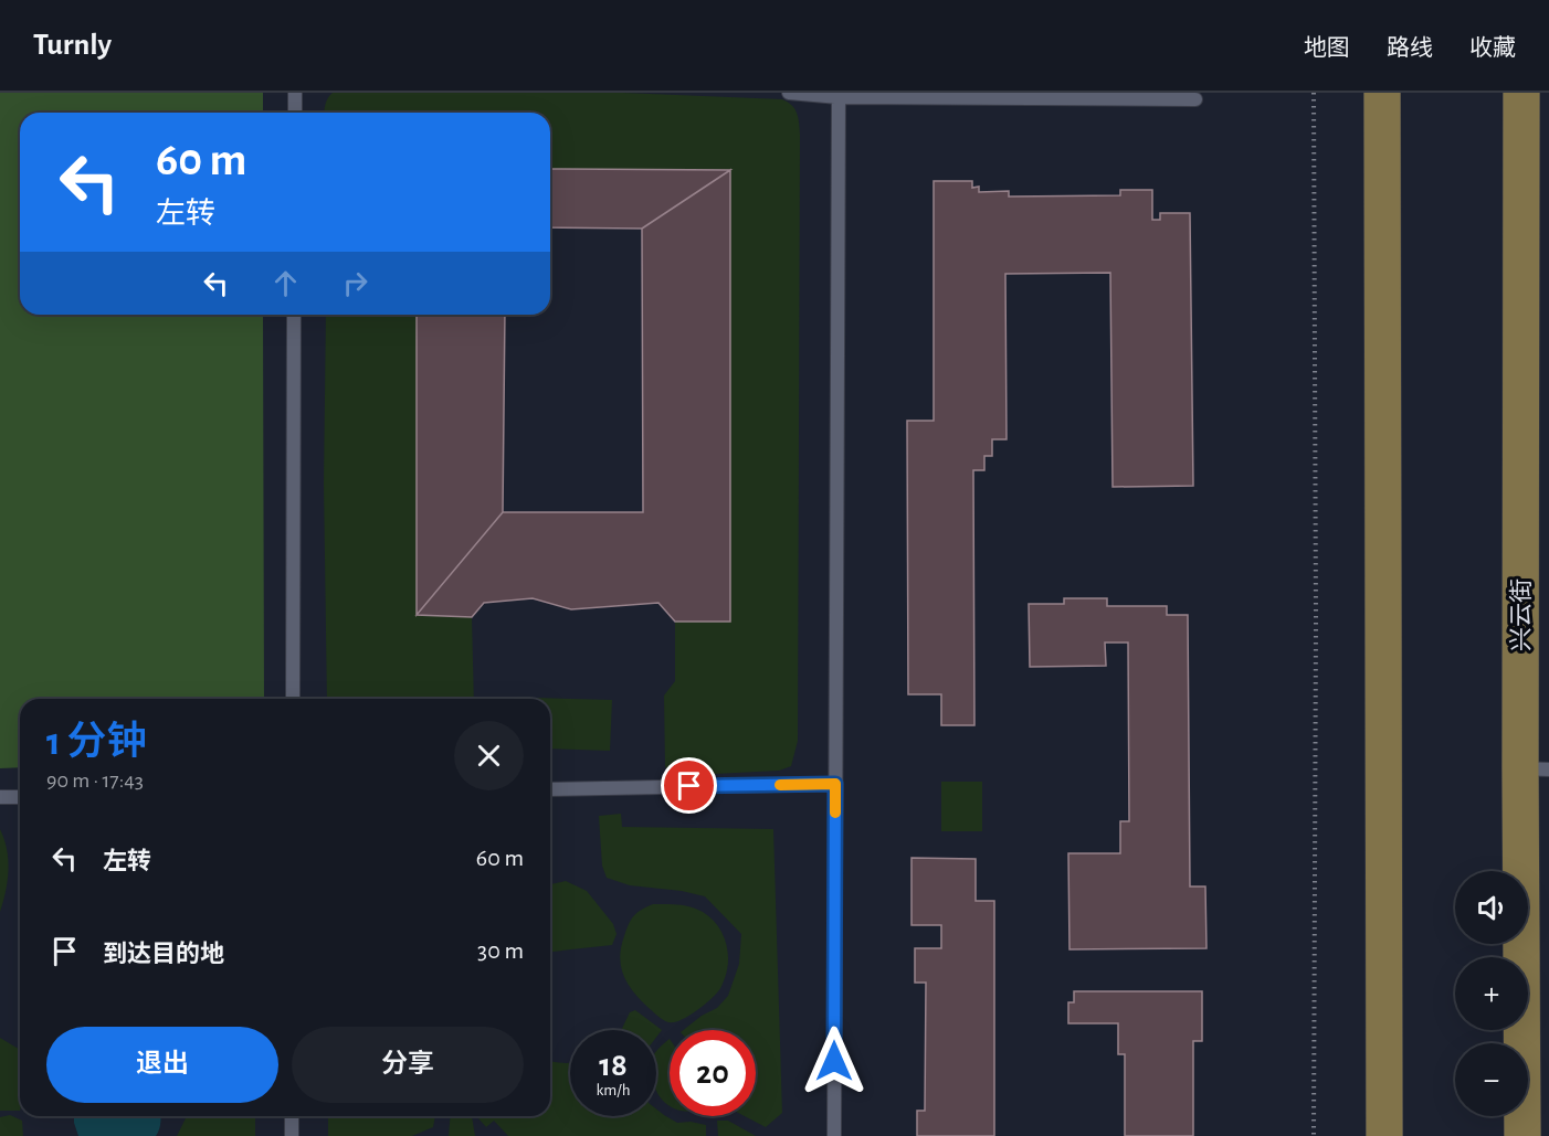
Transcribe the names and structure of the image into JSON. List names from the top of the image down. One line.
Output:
{"streets":{"main road":["兴云街"]},"page":{"header":"Turnly","nav":["地图","路线","收藏"],"turn":["60 m","左转"],"heading":["1 分钟","90 m · 17:43"],"list":[{"name":"左转","value":"60 m"},{"name":"到达目的地","value":"30 m"}],"map_buttons":["+","−"],"buttons":["退出","分享"],"speed":"18 km/h","limit":"20"}}
